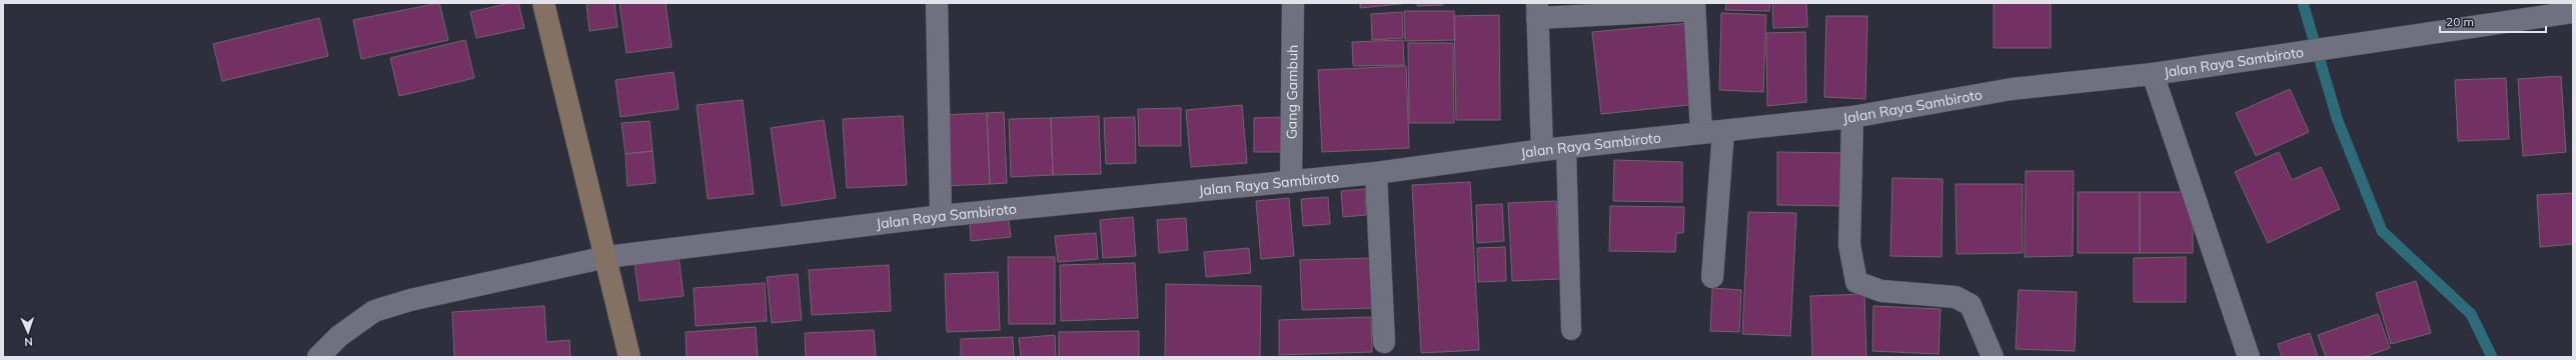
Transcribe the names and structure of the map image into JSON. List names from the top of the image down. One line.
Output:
{"streets":{"street":["Jalan Raya Sambiroto","Gang Gambuh"]},"crossings":[["Jalan Raya Sambiroto","Gang Gambuh"]],"scale_bar":"20 m","north":"bottom"}
